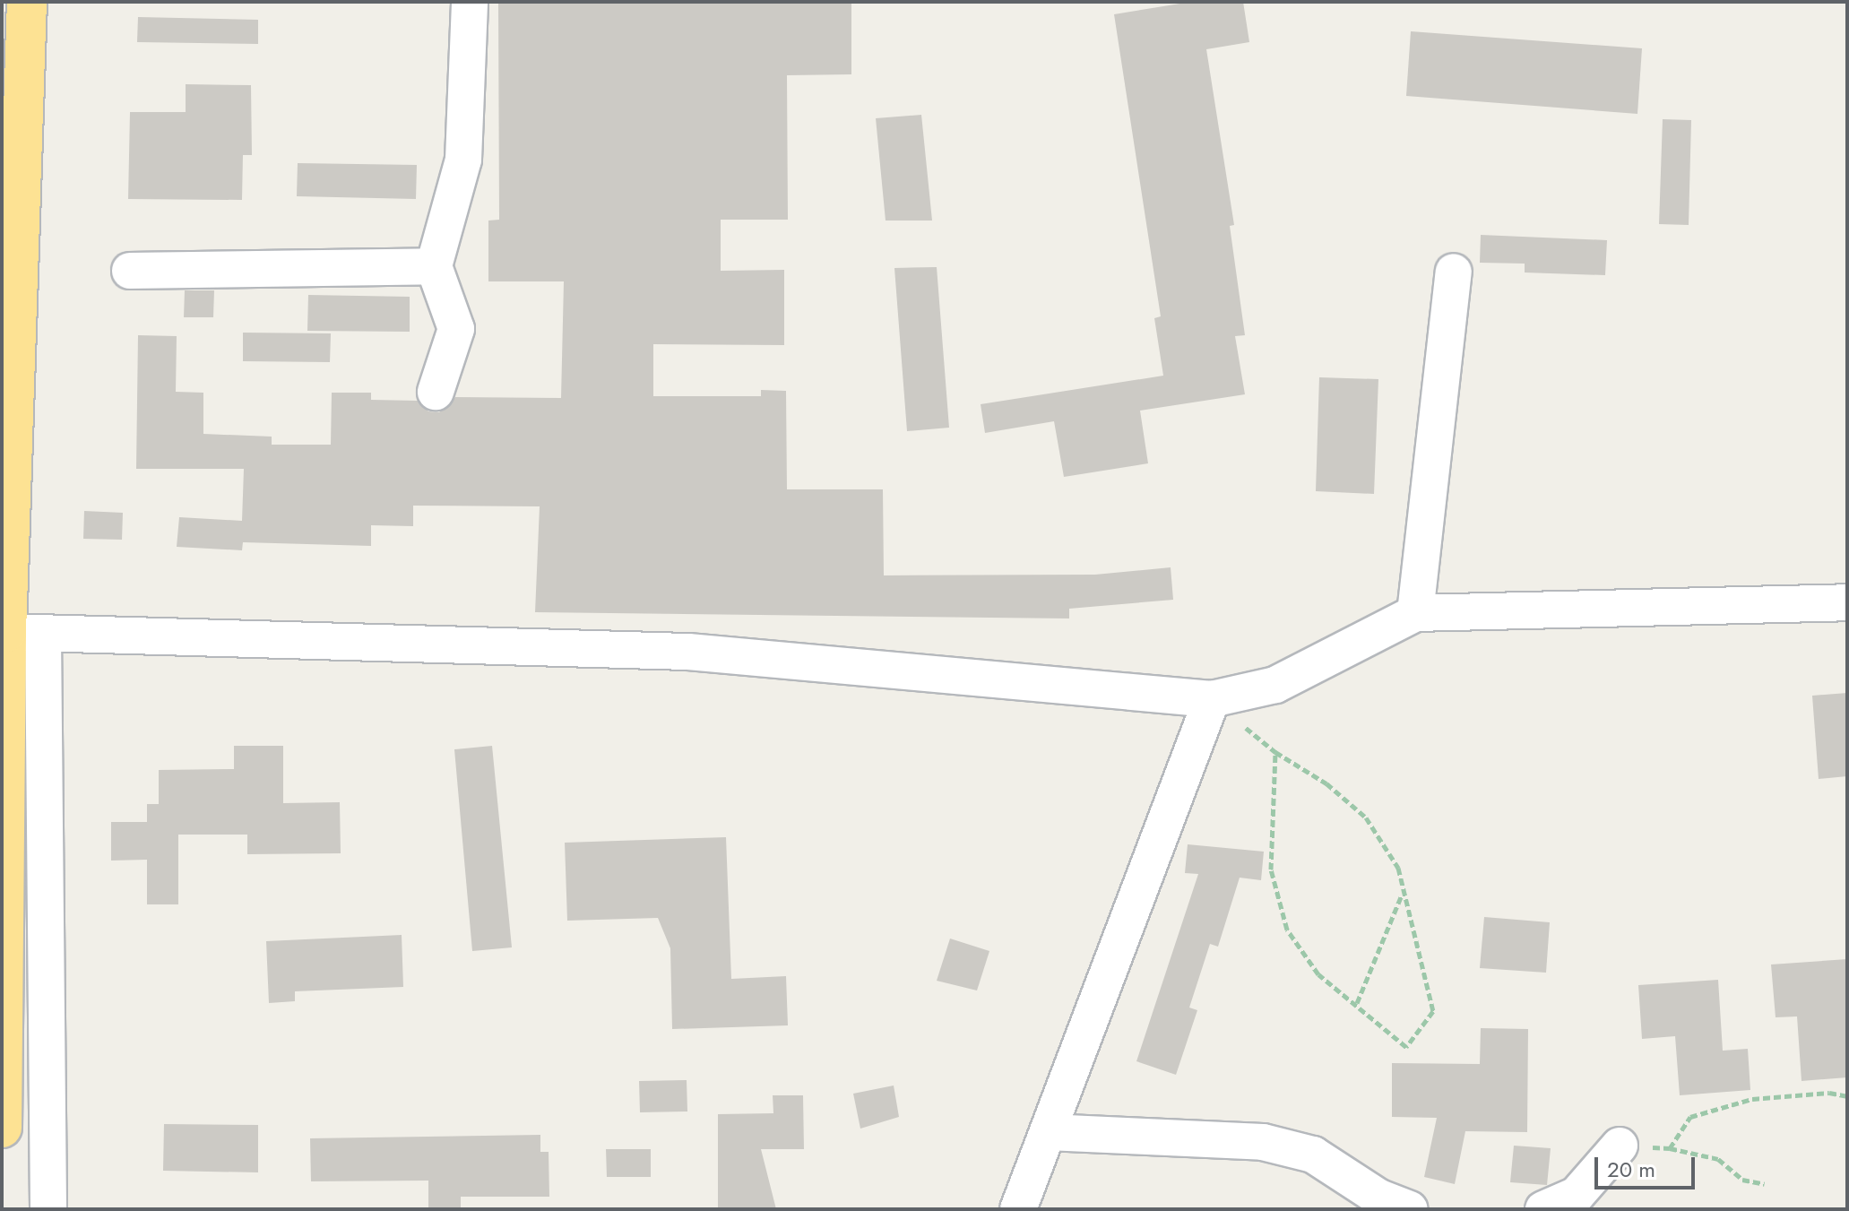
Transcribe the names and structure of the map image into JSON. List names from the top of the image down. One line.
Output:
{"scale_bar":"20 m"}
